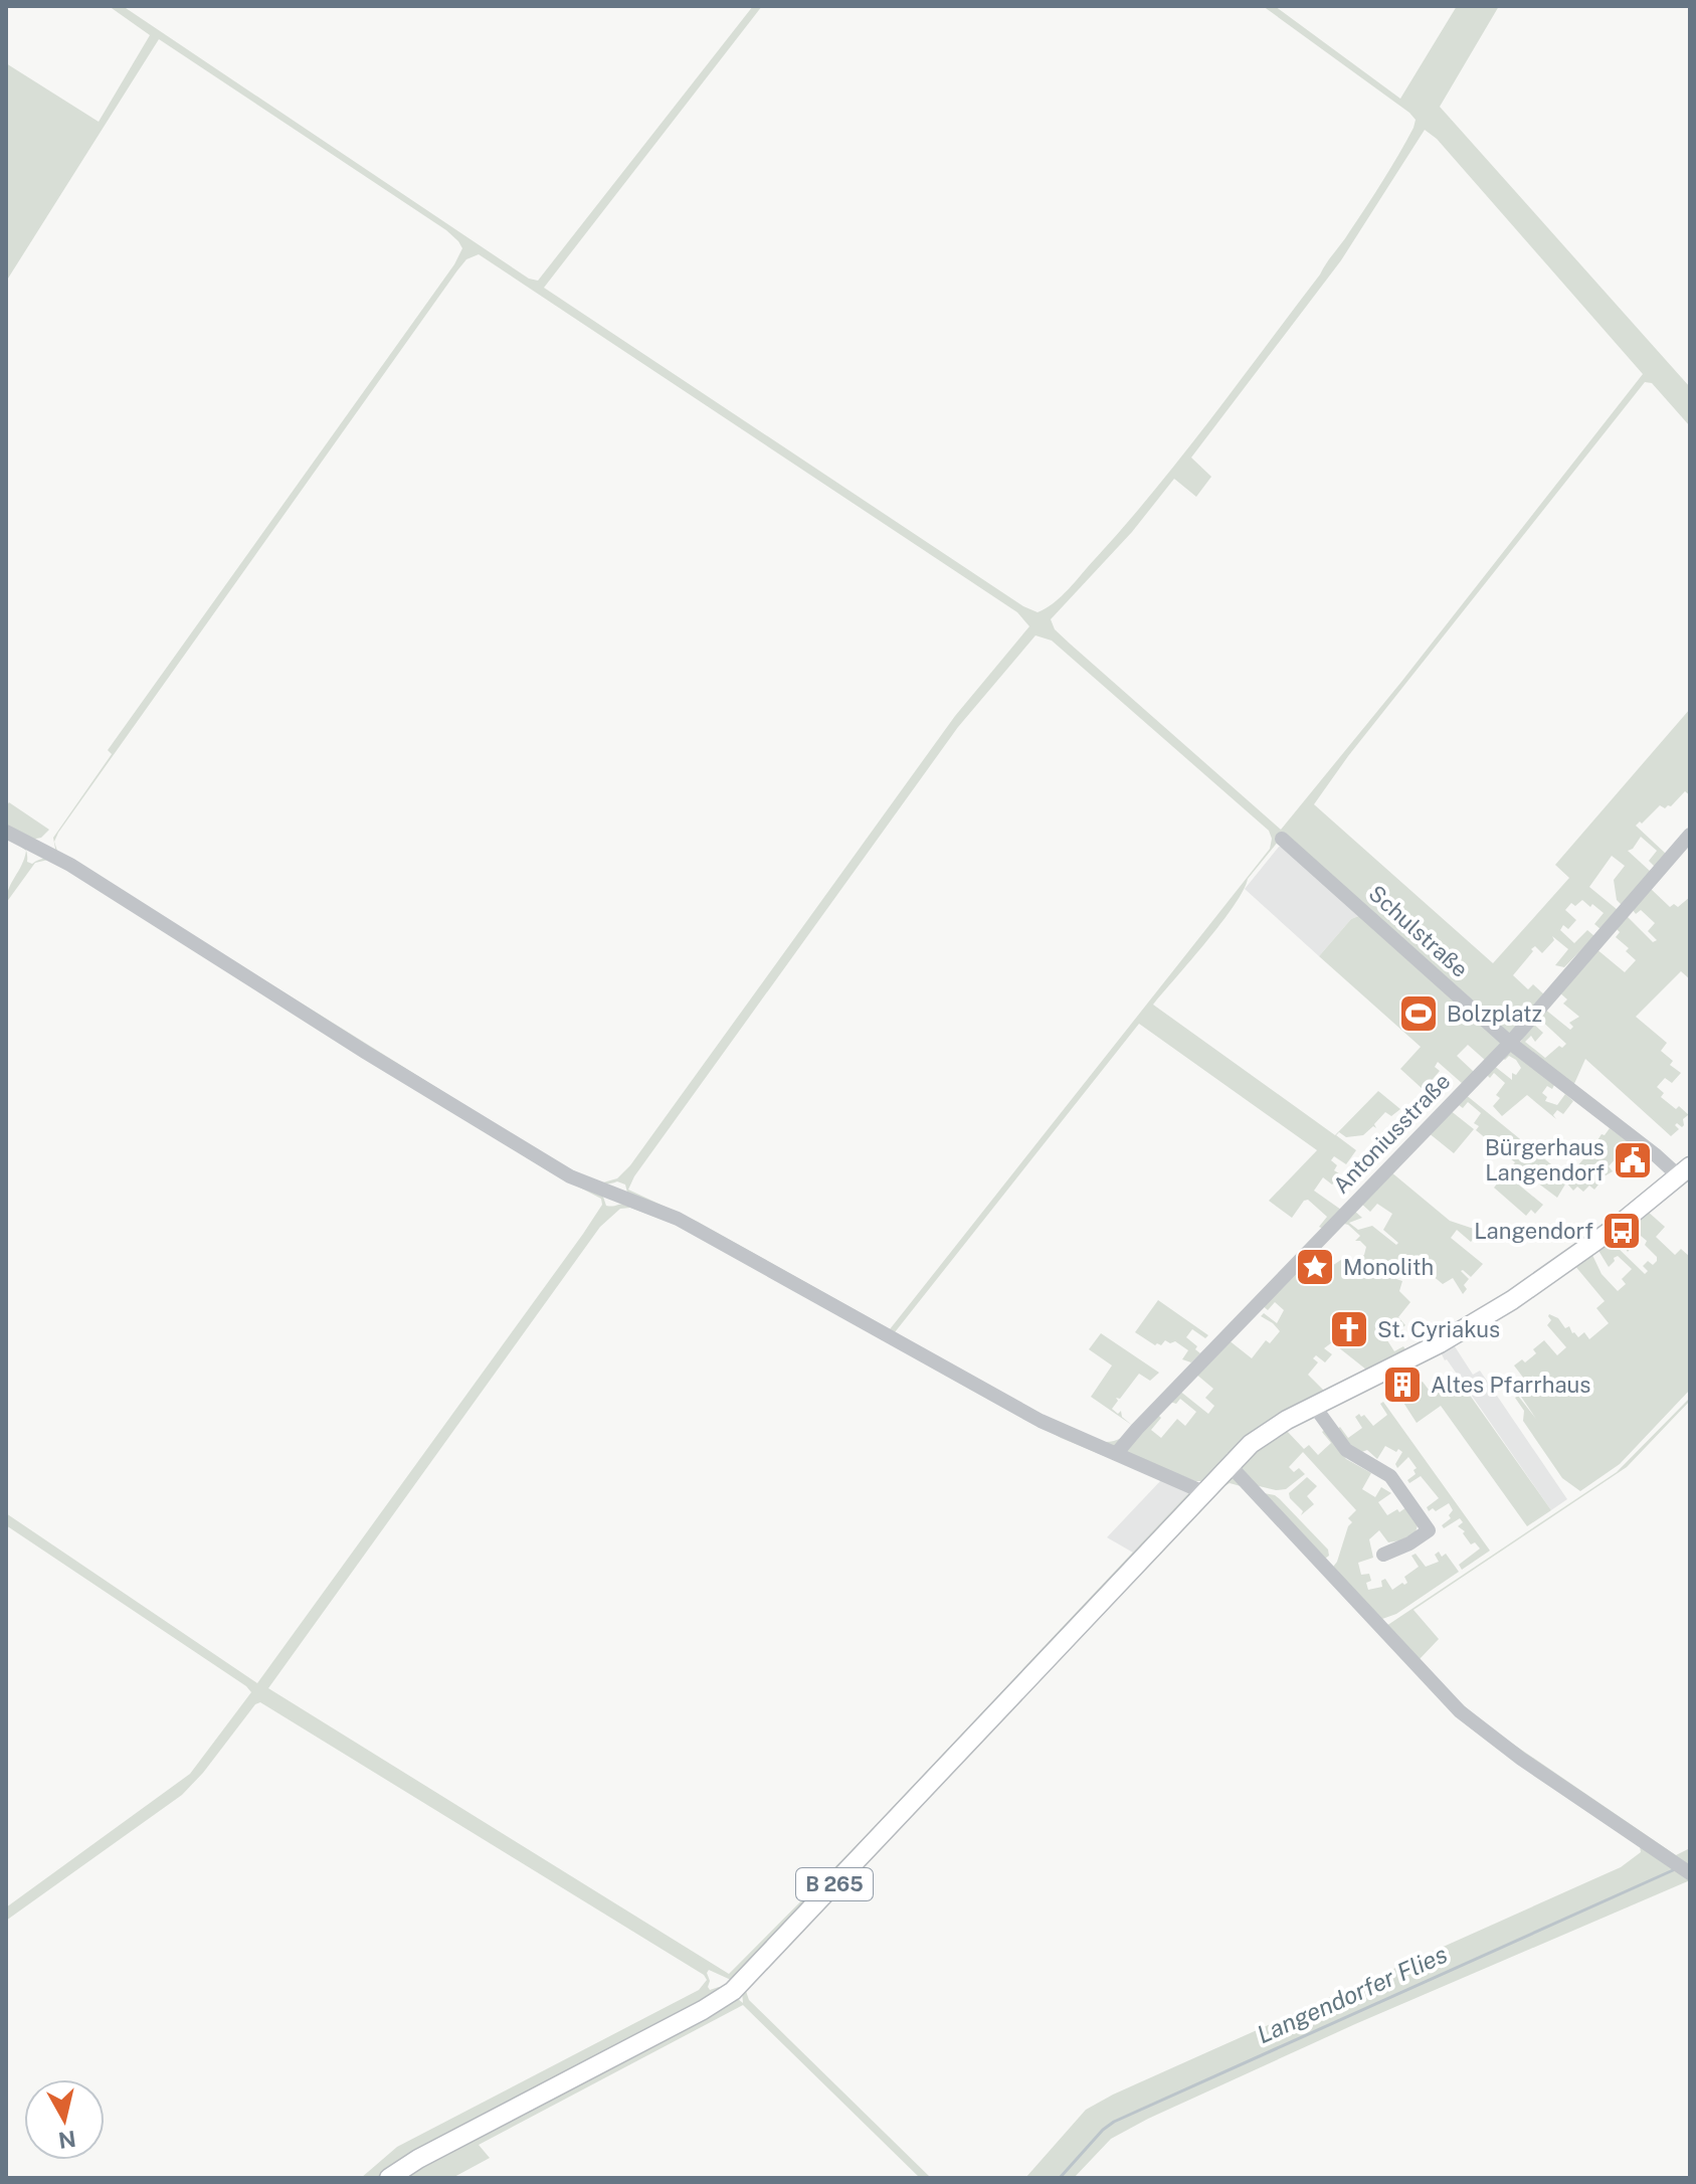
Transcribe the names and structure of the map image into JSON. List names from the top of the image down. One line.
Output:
{"streets":{"main road":["B 265"],"street":["Schulstraße","Antoniusstraße"]},"crossings":[["Schulstraße","Antoniusstraße"],["Schulstraße","B 265"]],"water":["Langendorfer Flies"],"places":{"sports":["Bolzplatz"],"public building":["Bürgerhaus Langendorf"],"bus stop":["Langendorf"],"place":["Monolith"],"church":["St. Cyriakus"],"building":["Altes Pfarrhaus"]},"north":"bottom"}
